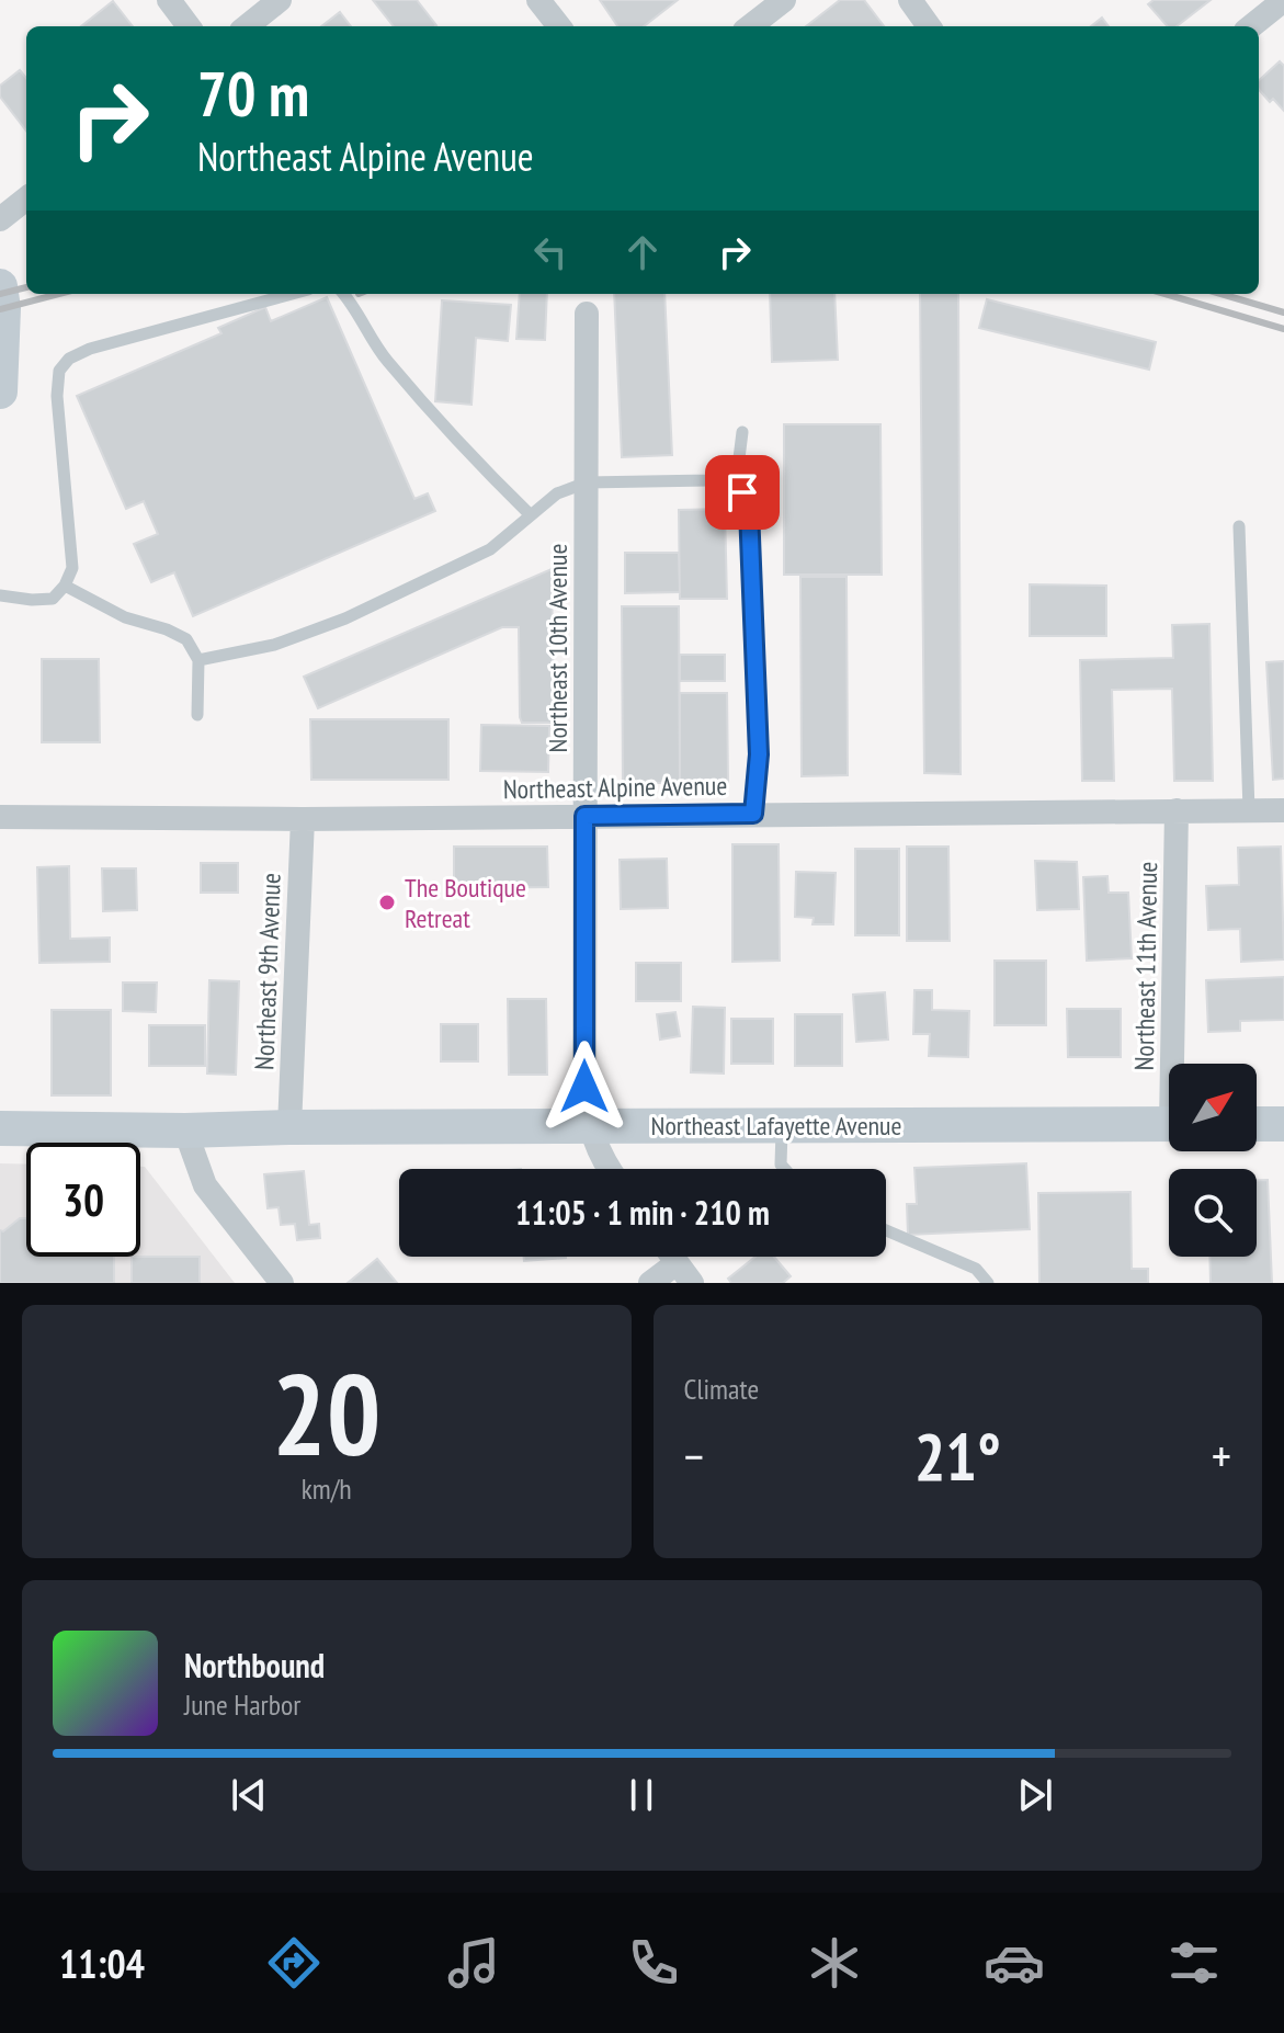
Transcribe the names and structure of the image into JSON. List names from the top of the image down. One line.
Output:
{"streets":{"main road":["Northeast Lafayette Avenue"],"street":["Northeast 10th Avenue","Northeast Alpine Avenue","Northeast 11th Avenue","Northeast 9th Avenue"]},"crossings":[["Northeast 10th Avenue","Northeast Alpine Avenue"],["Northeast 10th Avenue","Northeast Lafayette Avenue"],["Northeast Alpine Avenue","Northeast 11th Avenue"],["Northeast Alpine Avenue","Northeast 9th Avenue"],["Northeast 9th Avenue","Northeast Lafayette Avenue"]],"places":["The Boutique Retreat"],"north":"top right","page":{"turn":["70 m","Northeast Alpine Avenue"],"limit":"30","trip":"11:05 · 1 min · 210 m","tile":[["20","km/h"],"Climate"],"heat":["−","21°","+"],"song":["Northbound","June Harbor"],"tabs":"11:04"}}
